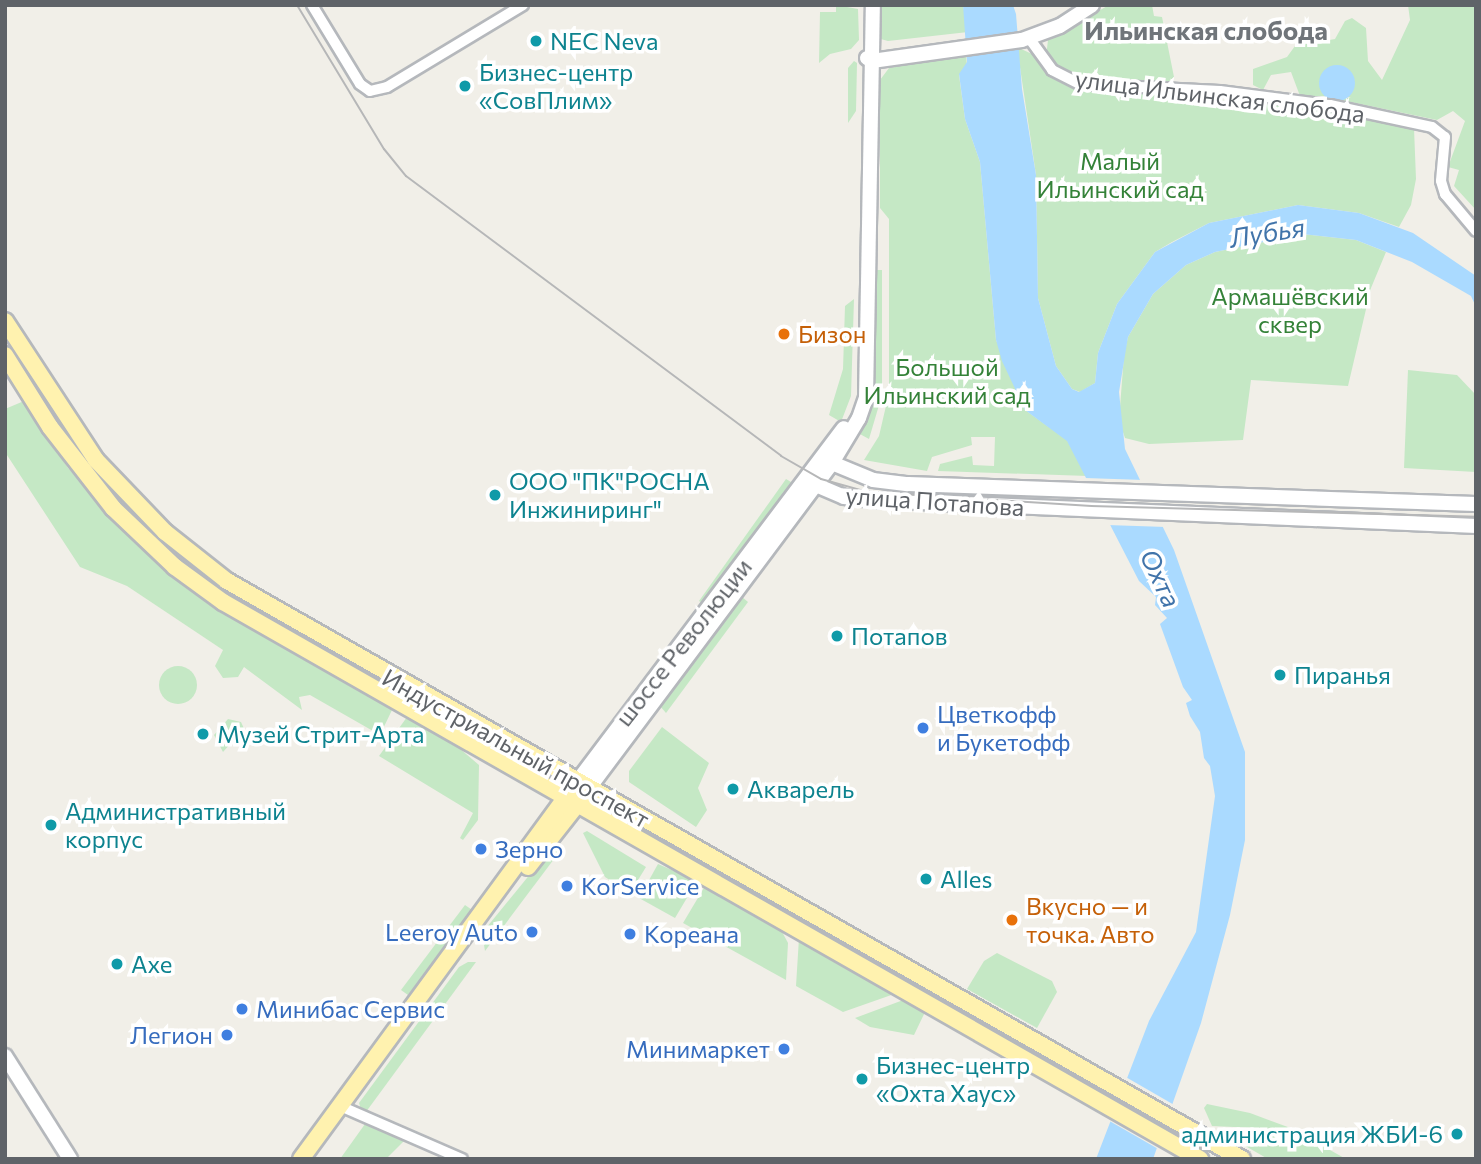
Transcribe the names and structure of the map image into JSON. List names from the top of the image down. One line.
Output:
{"streets":{"main road":["улица Потапова","шоссе Революции","Индустриальный проспект"],"street":["улица Ильинская слобода"]},"crossings":[["улица Потапова","шоссе Революции"],["шоссе Революции","Индустриальный проспект"]],"districts":["Ильинская слобода"],"water":["Лубья","Охта"],"parks":["Малый Ильинский сад","Армашёвский сквер","Большой Ильинский сад"],"places":["NEC Neva","Бизнес-центр «СовПлим»","Бизон","ООО \"ПК\"РОСНА Инжиниринг\"","Потапов","Пиранья","Цветкофф и Букетофф","Музей Стрит-Арта","Акварель","Административный корпус","Зерно","Alles","KorService","Вкусно — и точка. Авто","Leeroy Auto","Кореана","Ахе","Минибас Сервис","Легион","Минимаркет","Бизнес-центр «Охта Хаус»","администрация ЖБИ-6"]}
